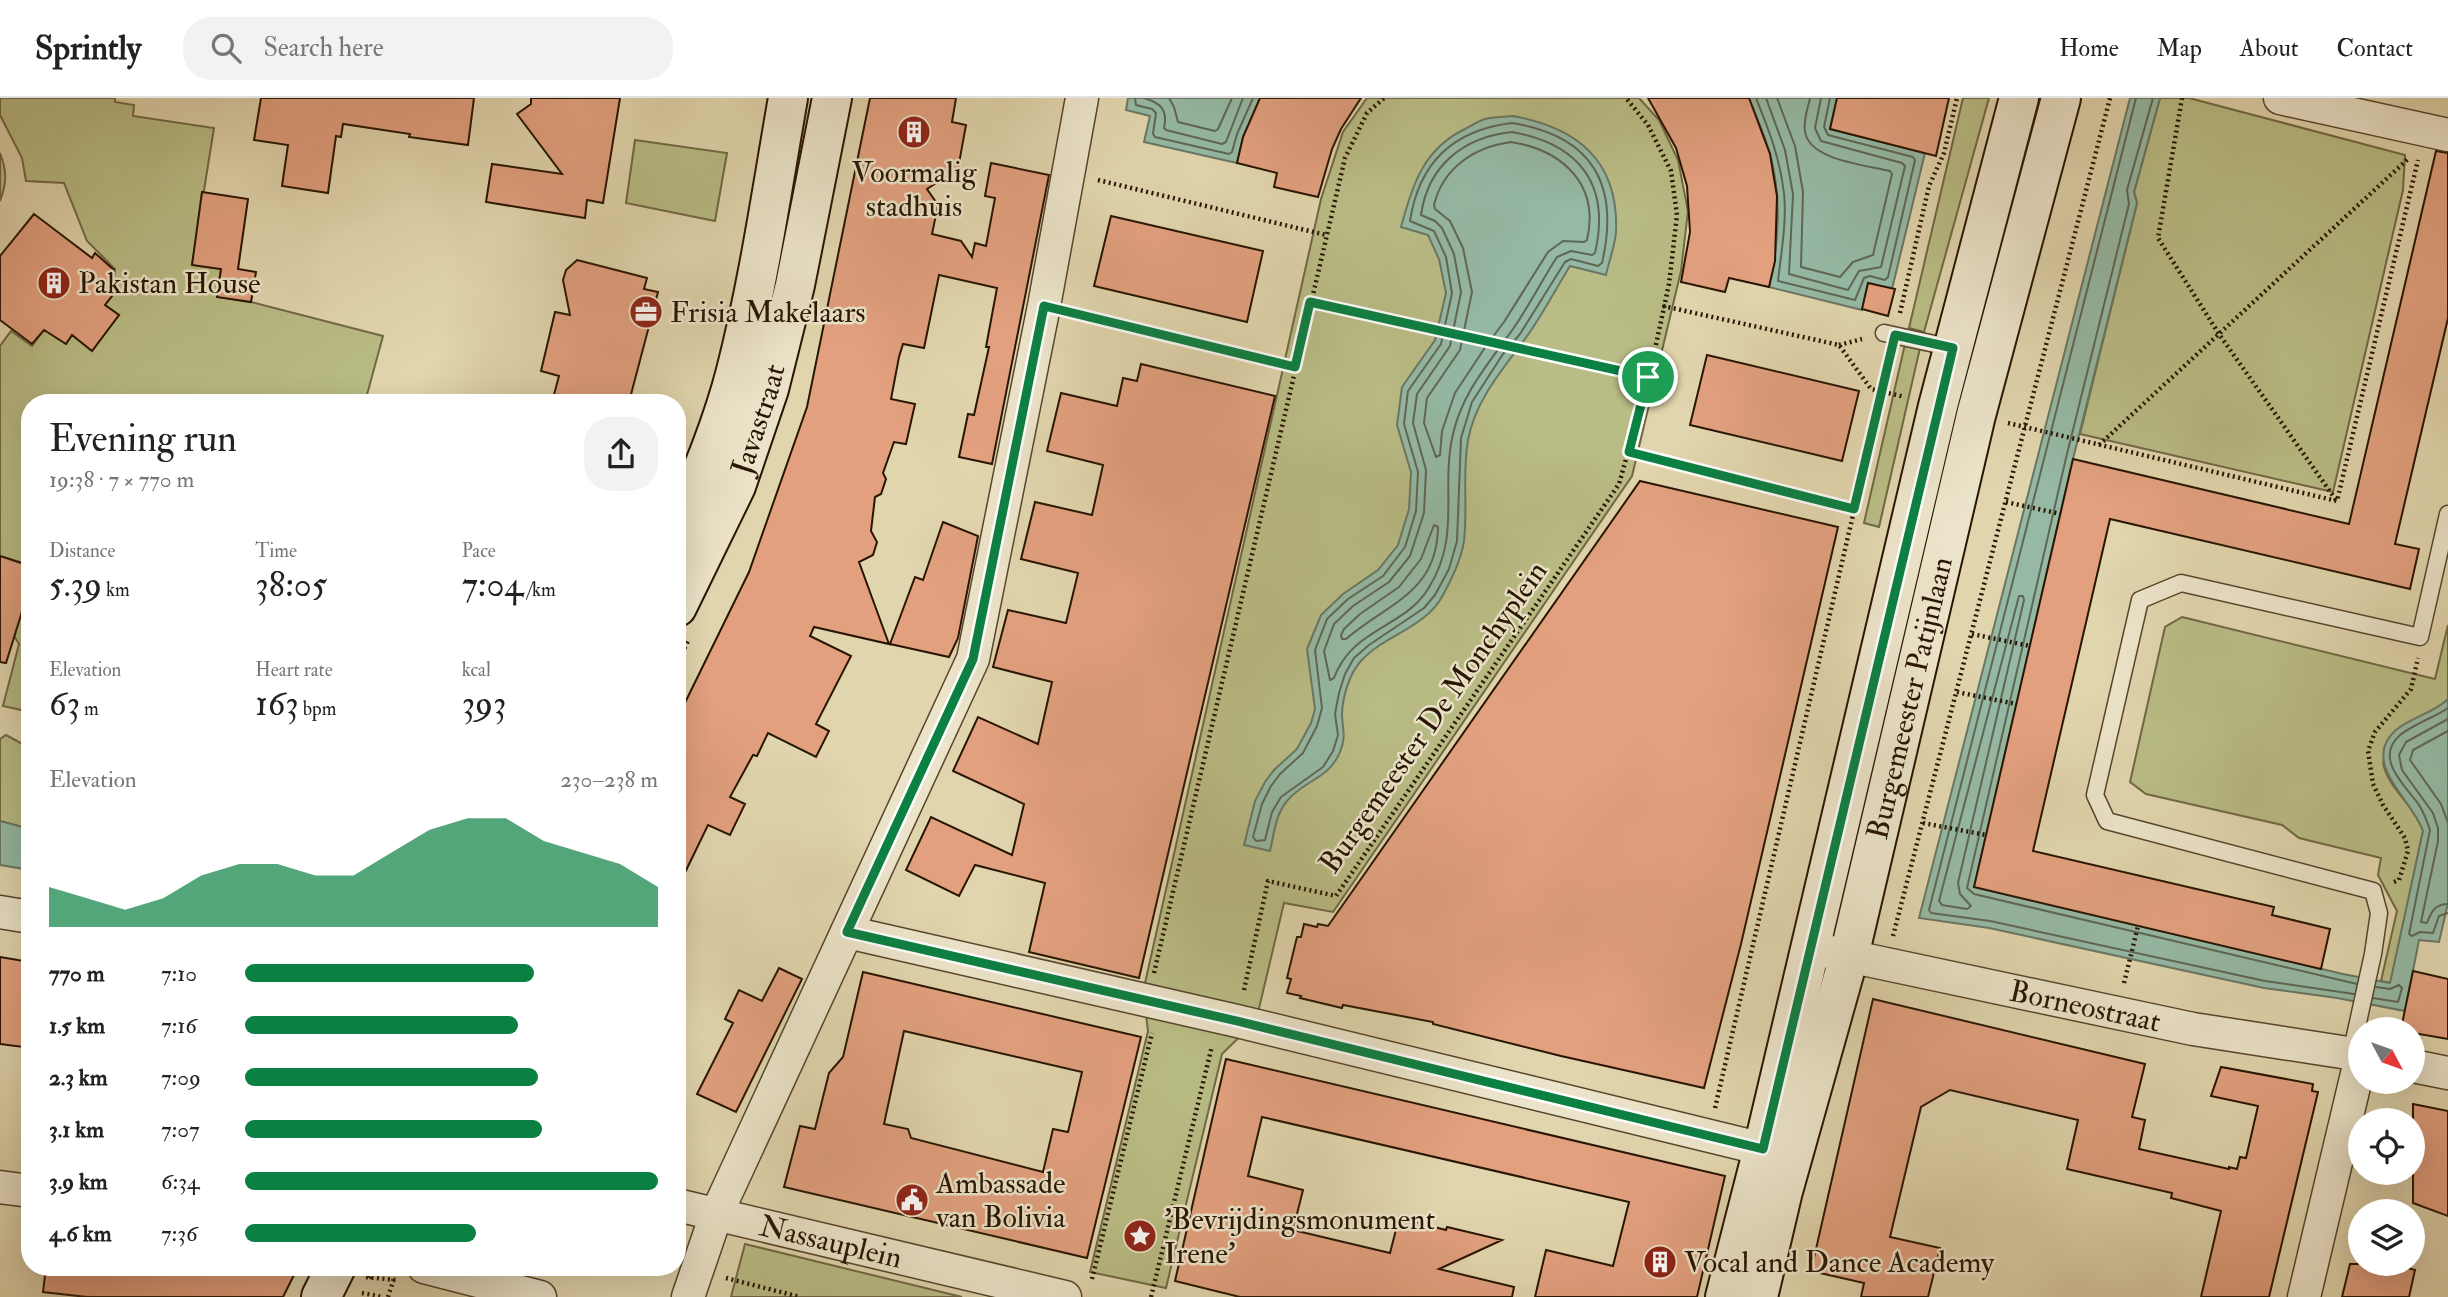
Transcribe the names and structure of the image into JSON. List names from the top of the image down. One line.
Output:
{"streets":{"main road":["Javastraat","Burgemeester Patijnlaan"],"street":["Borneostraat","Nassauplein"],"path":["Burgemeester De Monchyplein"]},"crossings":[["Burgemeester Patijnlaan","Borneostraat"]],"places":{"building":["Voormalig stadhuis","Pakistan House","Vocal and Dance Academy"],"office":["Frisia Makelaars"],"public building":["Ambassade van Bolivia"],"place":["'Bevrijdingsmonument Irene'"]},"north":"bottom right","page":{"header":"Sprintly","search":"Search here","nav":["Home","Map","About","Contact"],"heading":["Evening run","19:38 · 7 × 770 m"],"stats":[["Distance","5.39 km"],["Time","38:05"],["Pace","7:04 /km"],["Elevation","63 m"],["Heart rate","163 bpm"],["kcal","393"]],"chart":["Elevation","230–238 m"],"list":[{"name":"770 m","note":"7:10"},{"name":"1.5 km","note":"7:16"},{"name":"2.3 km","note":"7:09"},{"name":"3.1 km","note":"7:07"},{"name":"3.9 km","note":"6:34"},{"name":"4.6 km","note":"7:36"}]}}
